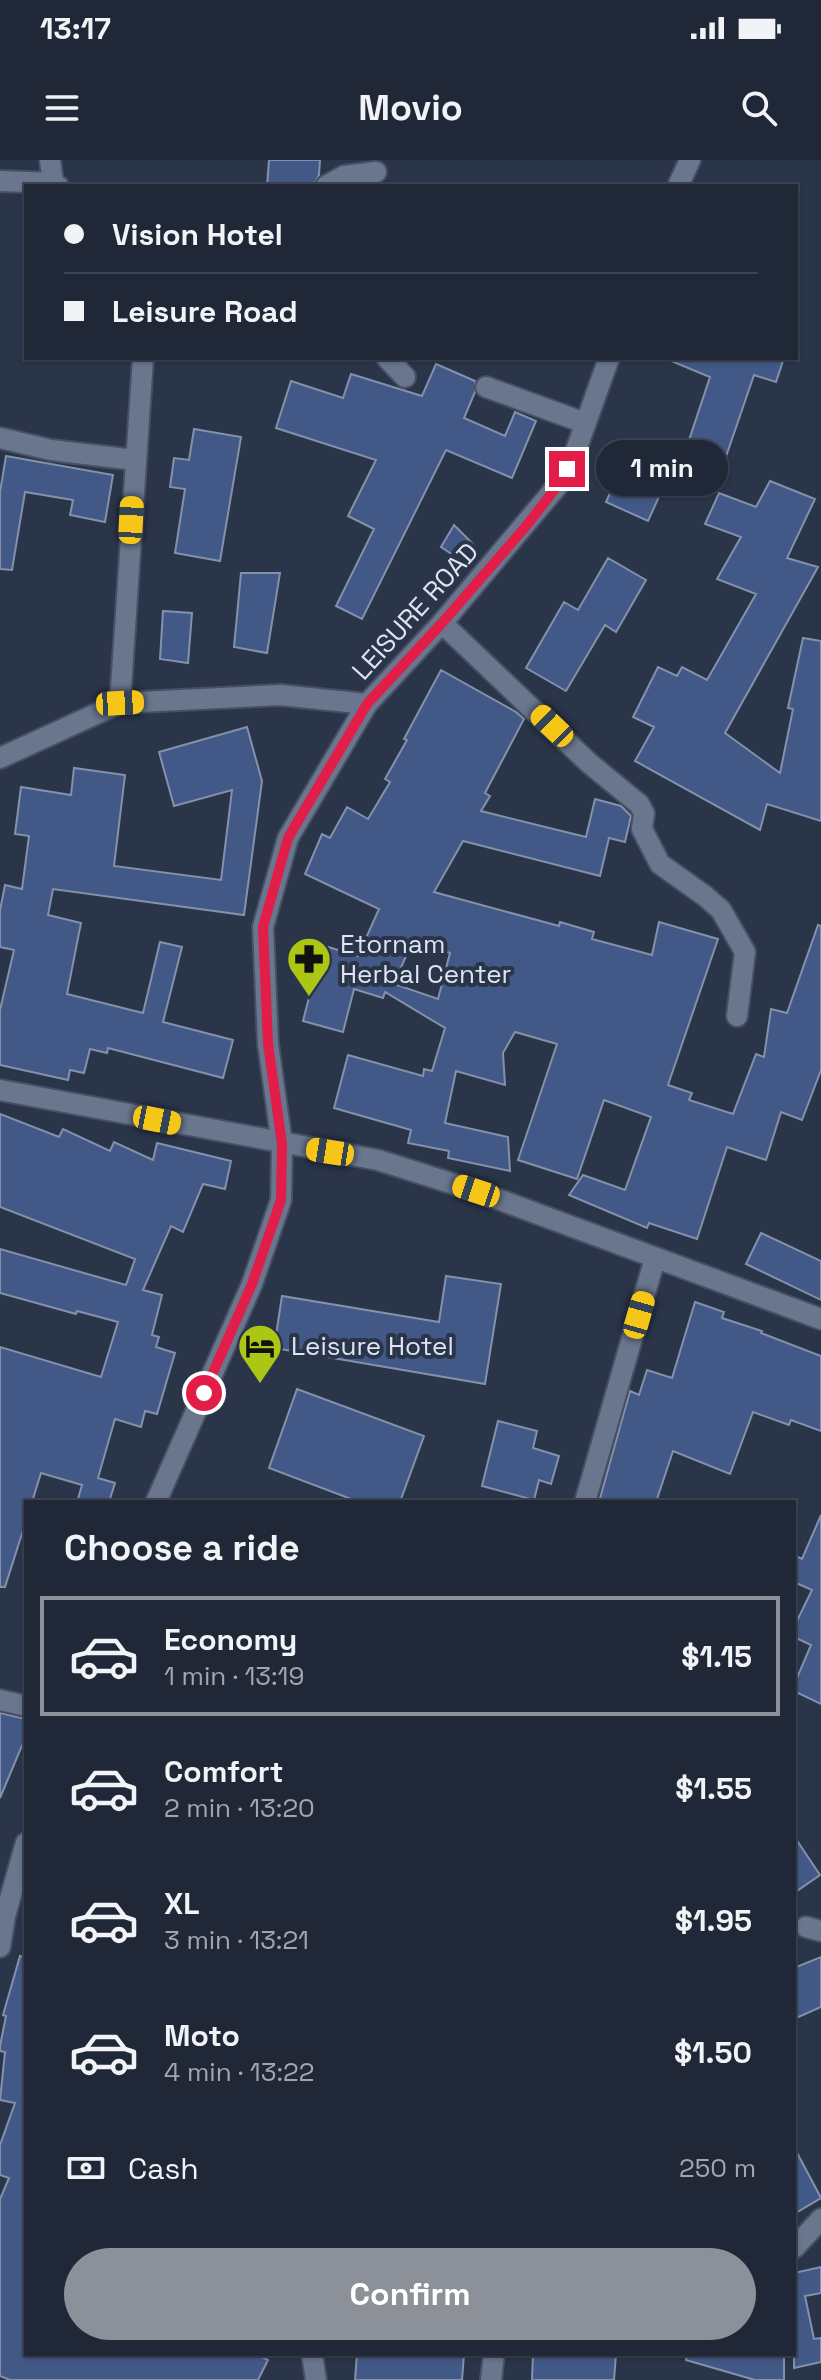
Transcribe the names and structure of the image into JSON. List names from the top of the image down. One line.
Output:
{"streets":{"street":["LEISURE ROAD"]},"places":{"pharmacy":["Etornam Herbal Center"],"hotel":["Leisure Hotel"]},"page":{"status":"13:17","header":"Movio","banner":["Vision Hotel","Leisure Road"],"bubble":"1 min","heading":"Choose a ride","list":[{"name":"Economy","note":"1 min · 13:19","value":"$1.15"},{"name":"Comfort","note":"2 min · 13:20","value":"$1.55"},{"name":"XL","note":"3 min · 13:21","value":"$1.95"},{"name":"Moto","note":"4 min · 13:22","value":"$1.50"}],"pay":["Cash","250 m"],"buttons":"Confirm"}}
